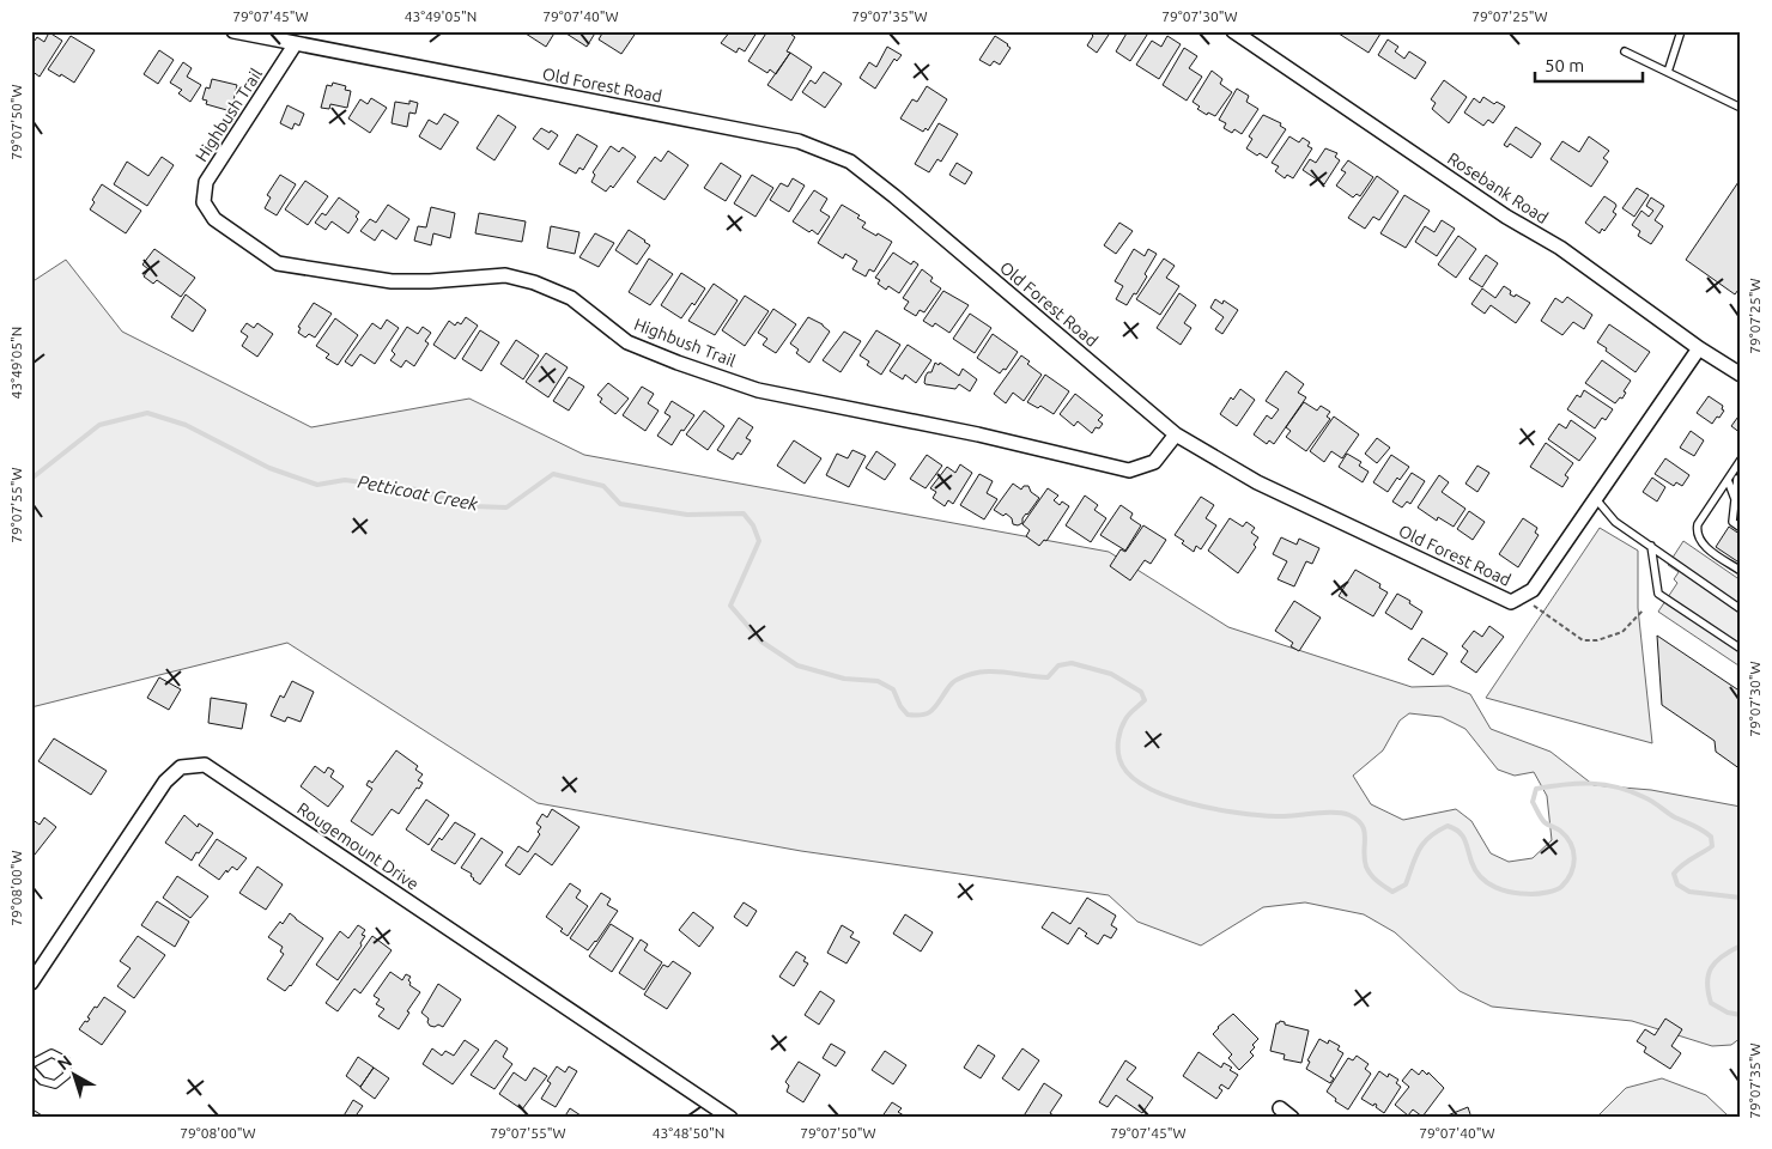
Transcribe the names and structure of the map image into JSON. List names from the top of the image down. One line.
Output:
{"streets":{"street":["Old Forest Road","Highbush Trail","Rosebank Road","Rougemount Drive"]},"crossings":[["Old Forest Road","Highbush Trail"],["Old Forest Road","Rosebank Road"]],"water":["Petticoat Creek"],"scale_bar":"50 m","north":"top left","coordinates":["79°07'45\"W","43°49'05\"N","79°07'40\"W","79°07'35\"W","79°07'30\"W","79°07'25\"W","79°07'50\"W","79°07'55\"W","79°08'00\"W","43°48'50\"N"]}
